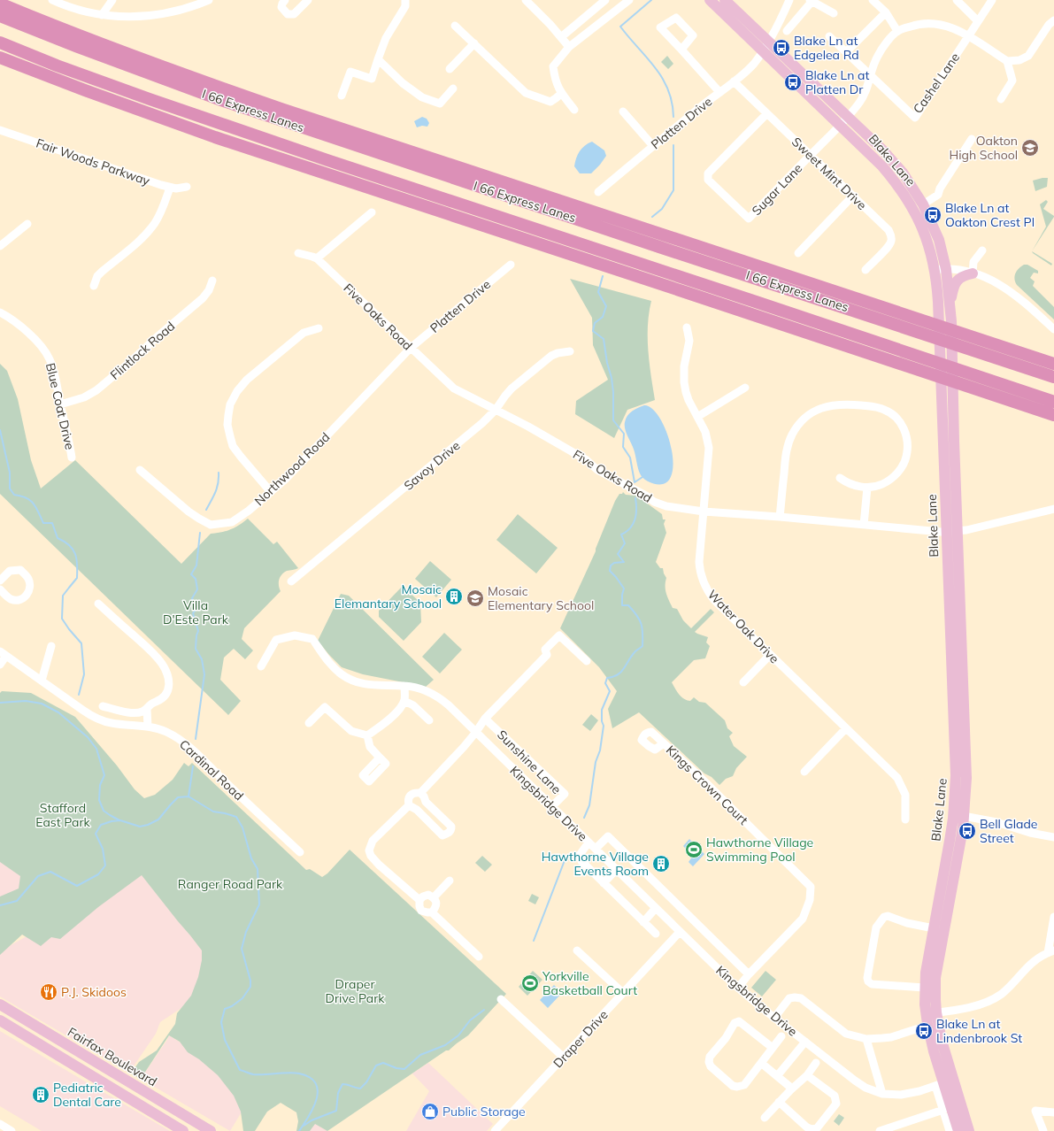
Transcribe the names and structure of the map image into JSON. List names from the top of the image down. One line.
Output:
{"streets":{"highway":["I 66 Express Lanes"],"main road":["Blake Lane","Fairfax Boulevard"],"street":["Cashel Lane","Platten Drive","Fair Woods Parkway","Sweet Mint Drive","Sugar Lane","Five Oaks Road","Flintlock Road","Blue Coat Drive","Savoy Drive","Northwood Road","Water Oak Drive","Sunshine Lane","Cardinal Road","Kings Crown Court","Kingsbridge Drive","Draper Drive"]},"crossings":[["Cashel Lane","Sugar Lane"],["Platten Drive","Blake Lane"],["Platten Drive","Sweet Mint Drive"],["Platten Drive","Five Oaks Road"],["Platten Drive","Northwood Road"],["Blake Lane","Sugar Lane"],["Blake Lane","Five Oaks Road"],["Blake Lane","Kingsbridge Drive"],["Sweet Mint Drive","Sugar Lane"],["Five Oaks Road","Savoy Drive"],["Five Oaks Road","Northwood Road"],["Five Oaks Road","Water Oak Drive"],["Flintlock Road","Blue Coat Drive"],["Sunshine Lane","Kingsbridge Drive"],["Kings Crown Court","Kingsbridge Drive"],["Kingsbridge Drive","Draper Drive"]],"parks":["Villa D'Este Park","Stafford East Park","Ranger Road Park","Draper Drive Park"],"places":{"bus stop":["Blake Ln at Edgelea Rd","Blake Ln at Platten Dr","Blake Ln at Oakton Crest Pl","Bell Glade Street","Blake Ln at Lindenbrook St"],"school or university":["Oakton High School","Mosaic Elementary School"],"building":["Mosaic Elemantary School","Hawthorne Village Events Room","Pediatric Dental Care"],"sports":["Hawthorne Village Swimming Pool","Yorkville Basketball Court"],"restaurant":["P.J. Skidoos"],"shop":["Public Storage"]}}
